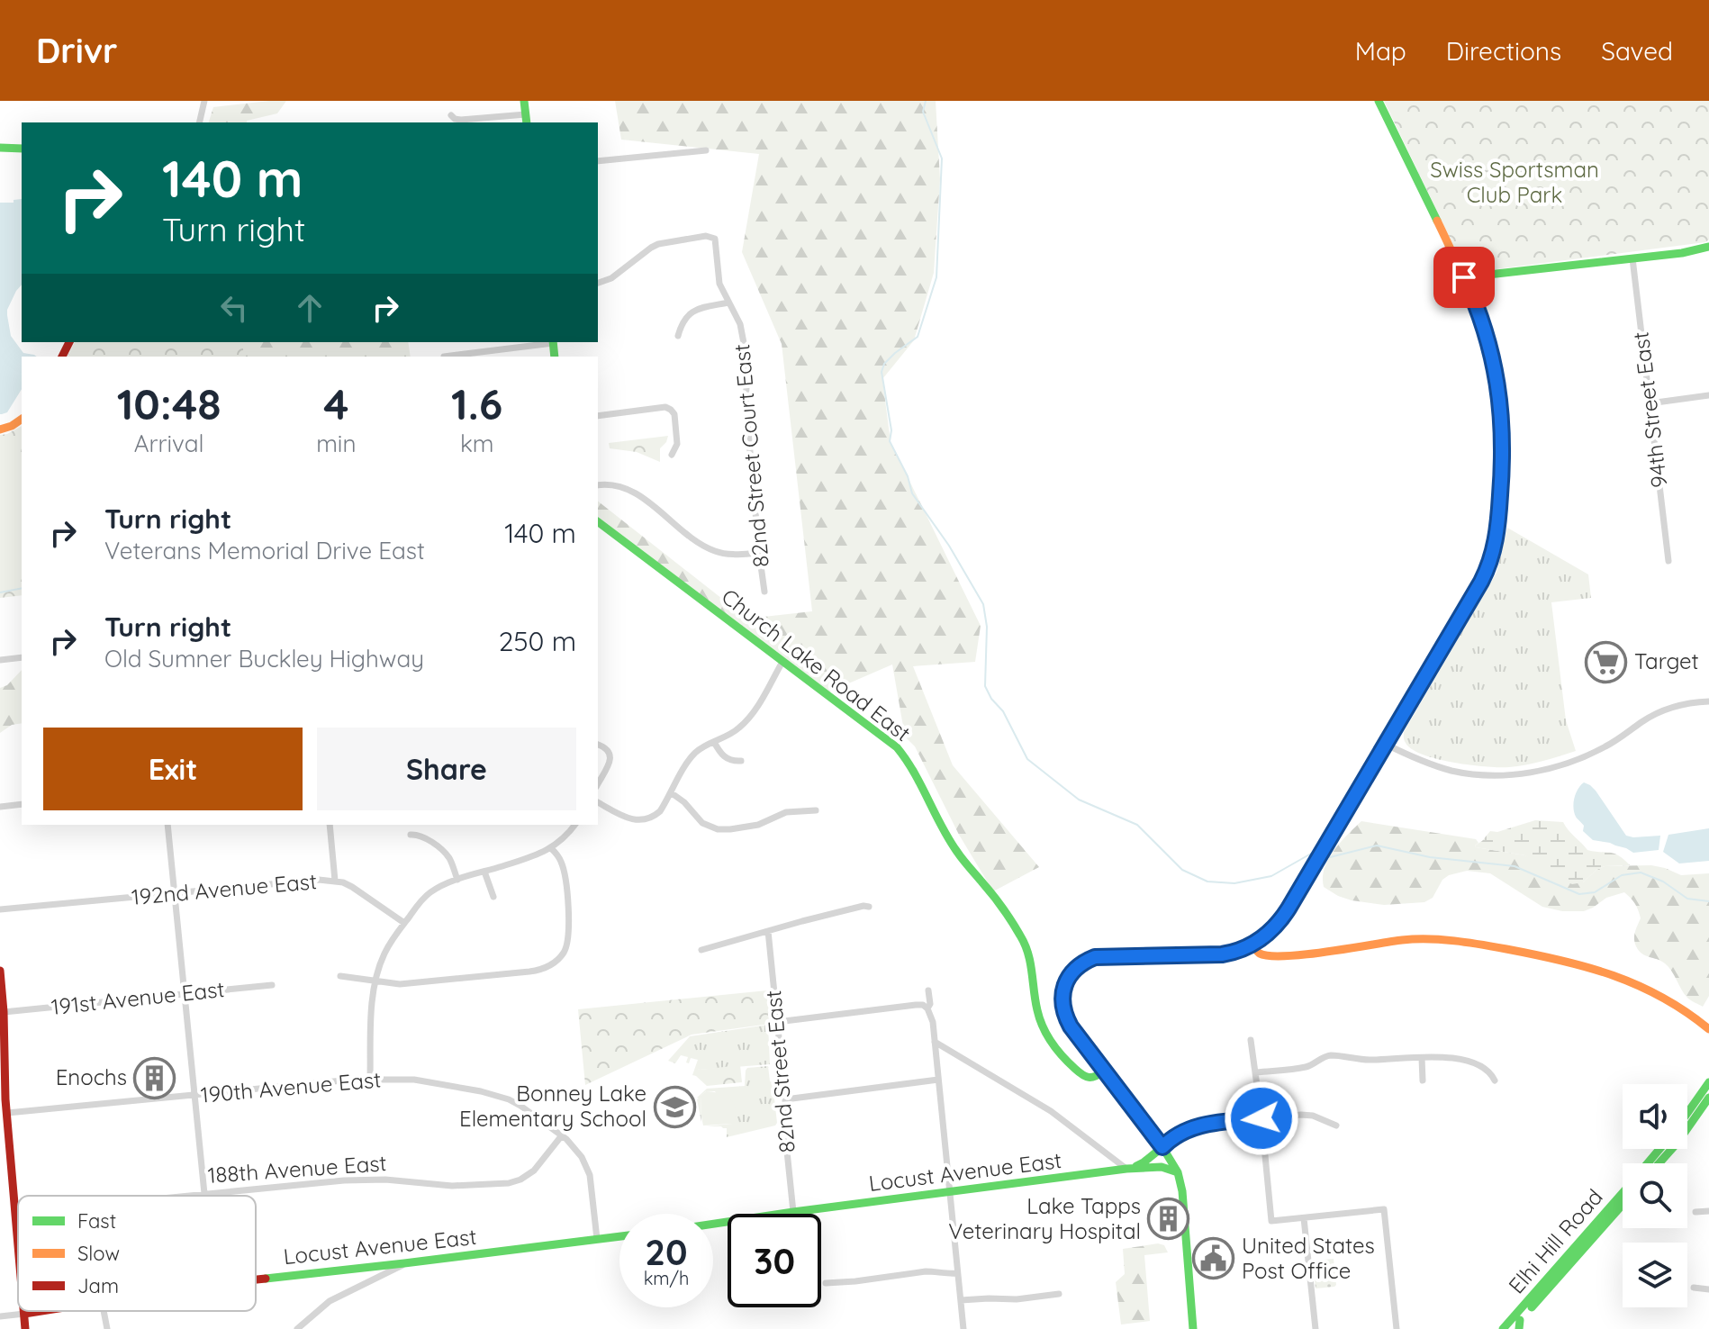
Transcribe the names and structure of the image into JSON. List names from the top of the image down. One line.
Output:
{"streets":{"main road":["Church Lake Road East","Locust Avenue East","Elhi Hill Road"],"street":["94th Street East","82nd Street Court East","192nd Avenue East","191st Avenue East","82nd Street East","190th Avenue East","188th Avenue East"]},"crossings":[["82nd Street East","Locust Avenue East"],["190th Avenue East","188th Avenue East"],["190th Avenue East","Locust Avenue East"]],"parks":["Swiss Sportsman Club Park"],"places":{"supermarket":["Target"],"building":["Enochs","Lake Tapps Veterinary Hospital"],"school or university":["Bonney Lake Elementary School"],"public building":["United States Post Office"]},"legend":["Fast","Slow","Jam"],"page":{"header":"Drivr","nav":["Map","Directions","Saved"],"turn":["140 m","Turn right"],"eta":["10:48","Arrival","4","min","1.6","km"],"list":[{"name":"Turn right","note":"Veterans Memorial Drive East","value":"140 m"},{"name":"Turn right","note":"Old Sumner Buckley Highway","value":"250 m"}],"buttons":["Exit","Share"],"speed":"20 km/h","limit":"30"}}
